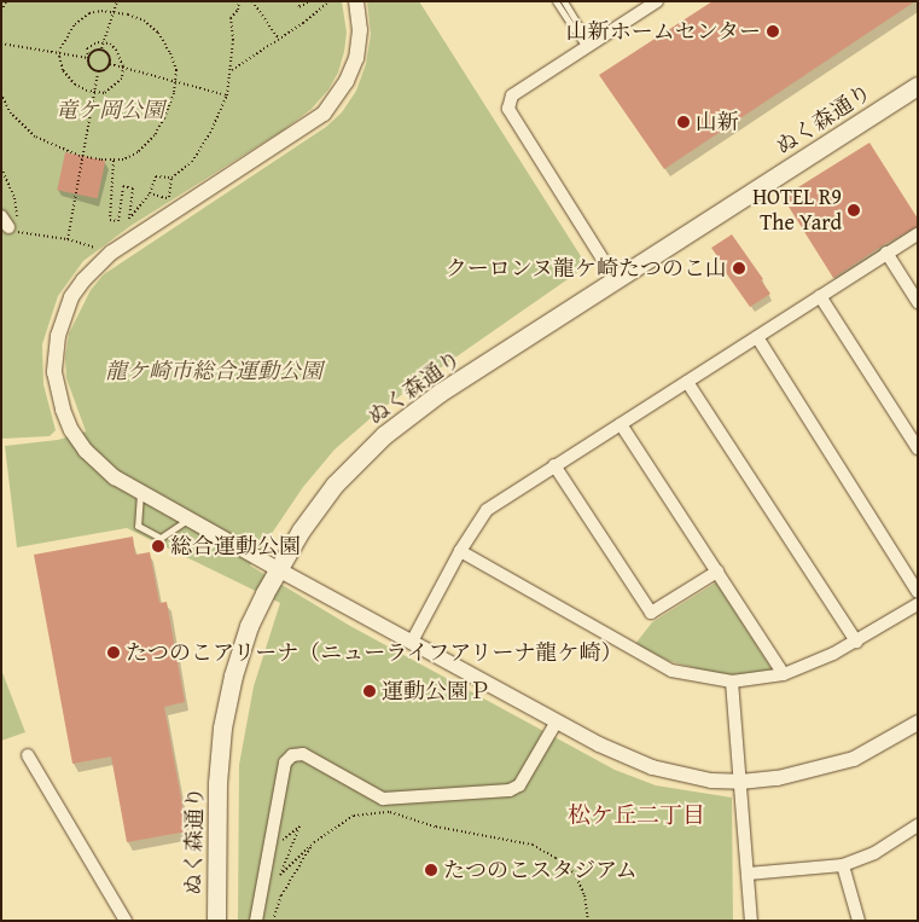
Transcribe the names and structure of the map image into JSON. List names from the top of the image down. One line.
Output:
{"streets":{"main road":["ぬく森通り"]},"districts":["松ケ丘二丁目"],"parks":["竜ケ岡公園","龍ケ崎市総合運動公園"],"places":["山新ホームセンター","山新","HOTEL R9 The Yard","クーロンヌ龍ケ崎たつのこ山","総合運動公園","たつのこアリーナ（ニューライフアリーナ龍ケ崎）","運動公園Ｐ","たつのこスタジアム"]}
